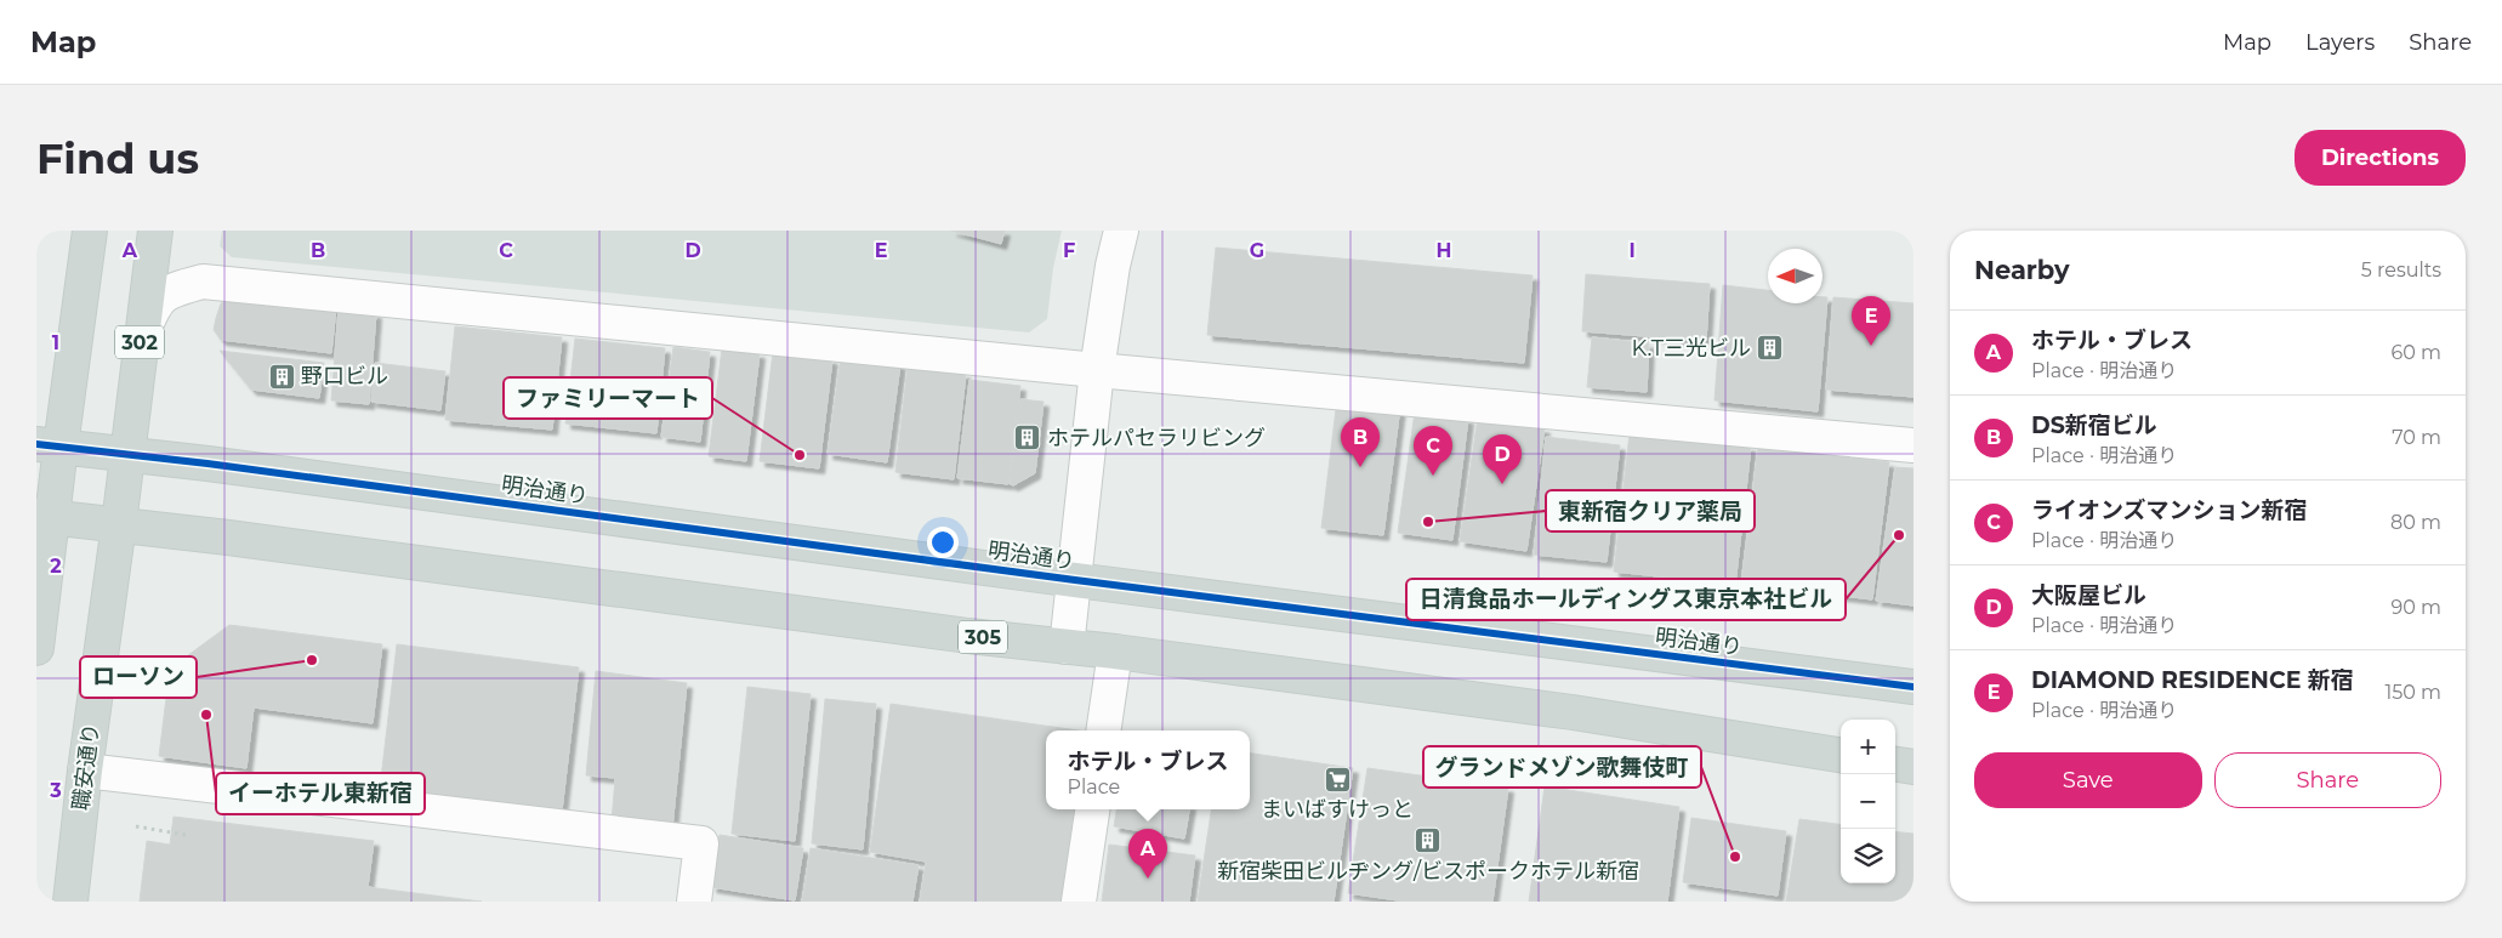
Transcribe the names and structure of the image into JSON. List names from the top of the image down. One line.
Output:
{"streets":{"main road":["302","明治通り","305","職安通り"]},"crossings":[["302","明治通り"],["302","305"],["302","職安通り"],["305","職安通り"]],"places":{"building":["K.T三光ビル","野口ビル","ホテルパセラリビング","新宿柴田ビルヂング/ビスポークホテル新宿"],"other":["ファミリーマート","東新宿クリア薬局","日清食品ホールディングス東京本社ビル","ローソン","イーホテル東新宿","グランドメゾン歌舞伎町"],"supermarket":["まいばすけっと"]},"north":"left","page":{"header":"Map","nav":["Map","Layers","Share"],"buttons":["Directions",["Save","Share"]],"title":"Find us","heading":["Nearby","5 results"],"pins":["E","B","C","D","A"],"list":[{"mark":"A","name":"ホテル・ブレス","note":"Place · 明治通り","value":"60 m"},{"mark":"B","name":"DS新宿ビル","note":"Place · 明治通り","value":"70 m"},{"mark":"C","name":"ライオンズマンション新宿","note":"Place · 明治通り","value":"80 m"},{"mark":"D","name":"大阪屋ビル","note":"Place · 明治通り","value":"90 m"},{"mark":"E","name":"DIAMOND RESIDENCE 新宿","note":"Place · 明治通り","value":"150 m"}],"map_buttons":["+","−"],"popup":["ホテル・ブレス","Place"]},"grid":{"columns":["A","B","C","D","E","F","G","H","I"],"rows":["1","2","3"]}}
